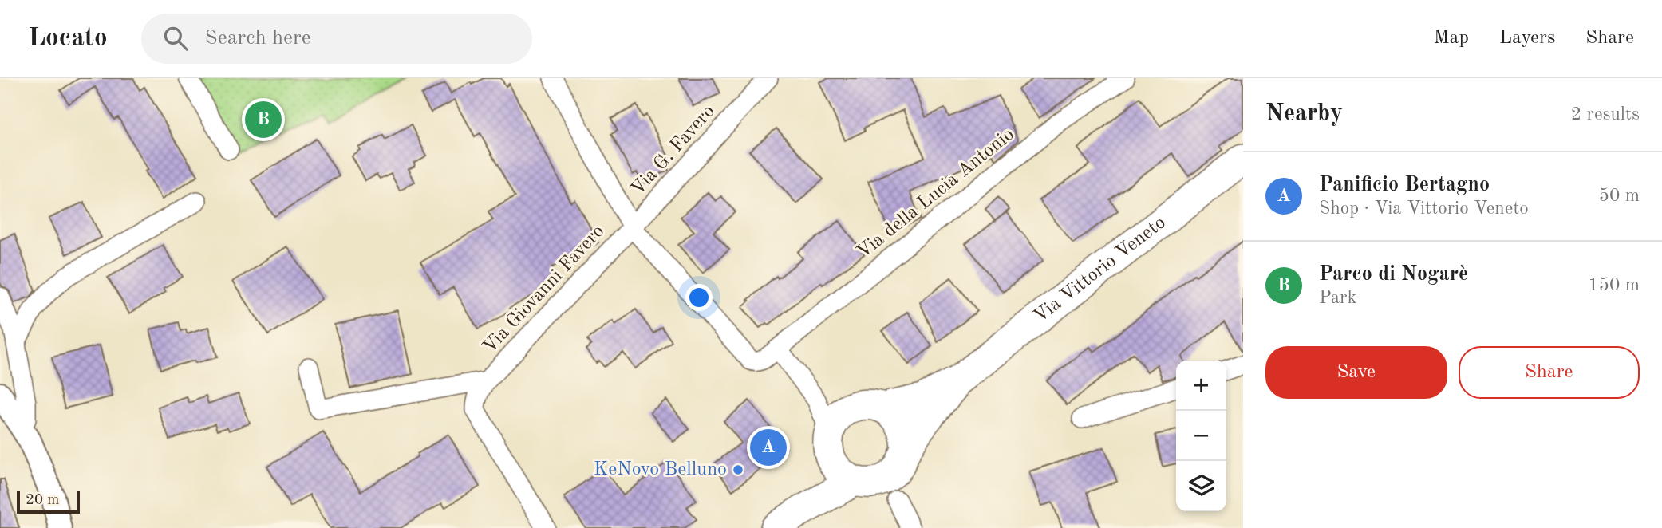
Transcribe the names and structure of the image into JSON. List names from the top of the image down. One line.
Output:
{"streets":{"main road":["Via Vittorio Veneto"],"street":["Via G. Favero","Via della Lucia Antonio","Via Giovanni Favero"]},"crossings":[["Via G. Favero","Via della Lucia Antonio"],["Via G. Favero","Via Giovanni Favero"],["Via della Lucia Antonio","Via Giovanni Favero"]],"places":["KeNovo Belluno"],"scale_bar":"20 m","page":{"header":"Locato","search":"Search here","nav":["Map","Layers","Share"],"heading":["Nearby","2 results"],"pins":["B","A"],"list":[{"mark":"A","name":"Panificio Bertagno","note":"Shop · Via Vittorio Veneto","value":"50 m"},{"mark":"B","name":"Parco di Nogarè","note":"Park","value":"150 m"}],"buttons":["Save","Share"],"map_buttons":["+","−"],"scale":"20 m"}}
